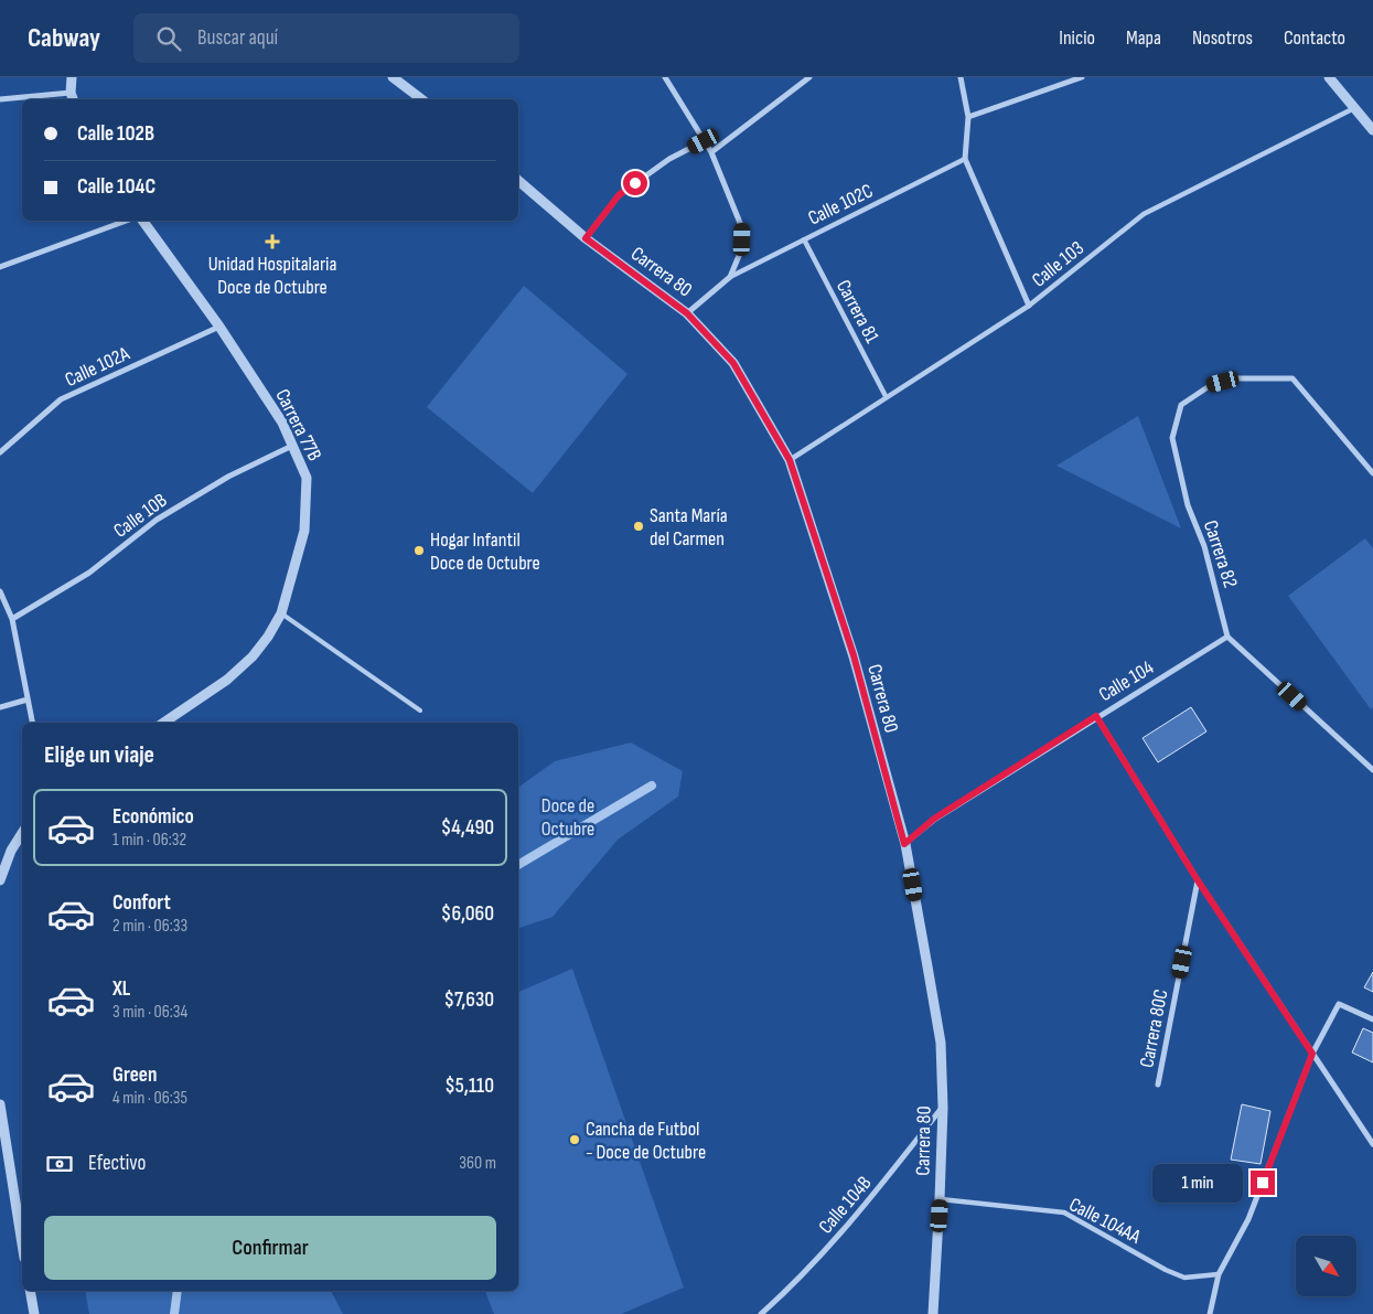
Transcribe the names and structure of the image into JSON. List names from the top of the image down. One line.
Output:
{"streets":{"street":["Calle 102C","Calle 103","Carrera 80","Carrera 81","Calle 102A","Carrera 77B","Calle 10B","Carrera 82","Calle 104","Carrera 80C","Calle 104B","Calle 104AA"]},"crossings":[["Calle 102C","Carrera 81"],["Calle 103","Carrera 80"],["Calle 103","Carrera 81"],["Carrera 80","Calle 104"],["Carrera 80","Calle 104B"],["Carrera 80","Calle 104AA"],["Calle 102A","Carrera 77B"],["Carrera 77B","Calle 10B"],["Carrera 82","Calle 104"]],"parks":["Doce de Octubre"],"places":{"health":["Unidad Hospitalaria Doce de Octubre"],"other":["Santa María del Carmen","Hogar Infantil Doce de Octubre","Cancha de Futbol - Doce de Octubre"]},"north":"bottom right","page":{"header":"Cabway","search":"Buscar aquí","nav":["Inicio","Mapa","Nosotros","Contacto"],"banner":["Calle 102B","Calle 104C"],"heading":"Elige un viaje","list":[{"name":"Económico","note":"1 min · 06:32","value":"$4,490"},{"name":"Confort","note":"2 min · 06:33","value":"$6,060"},{"name":"XL","note":"3 min · 06:34","value":"$7,630"},{"name":"Green","note":"4 min · 06:35","value":"$5,110"}],"pay":["Efectivo","360 m"],"bubble":"1 min","buttons":"Confirmar"}}
